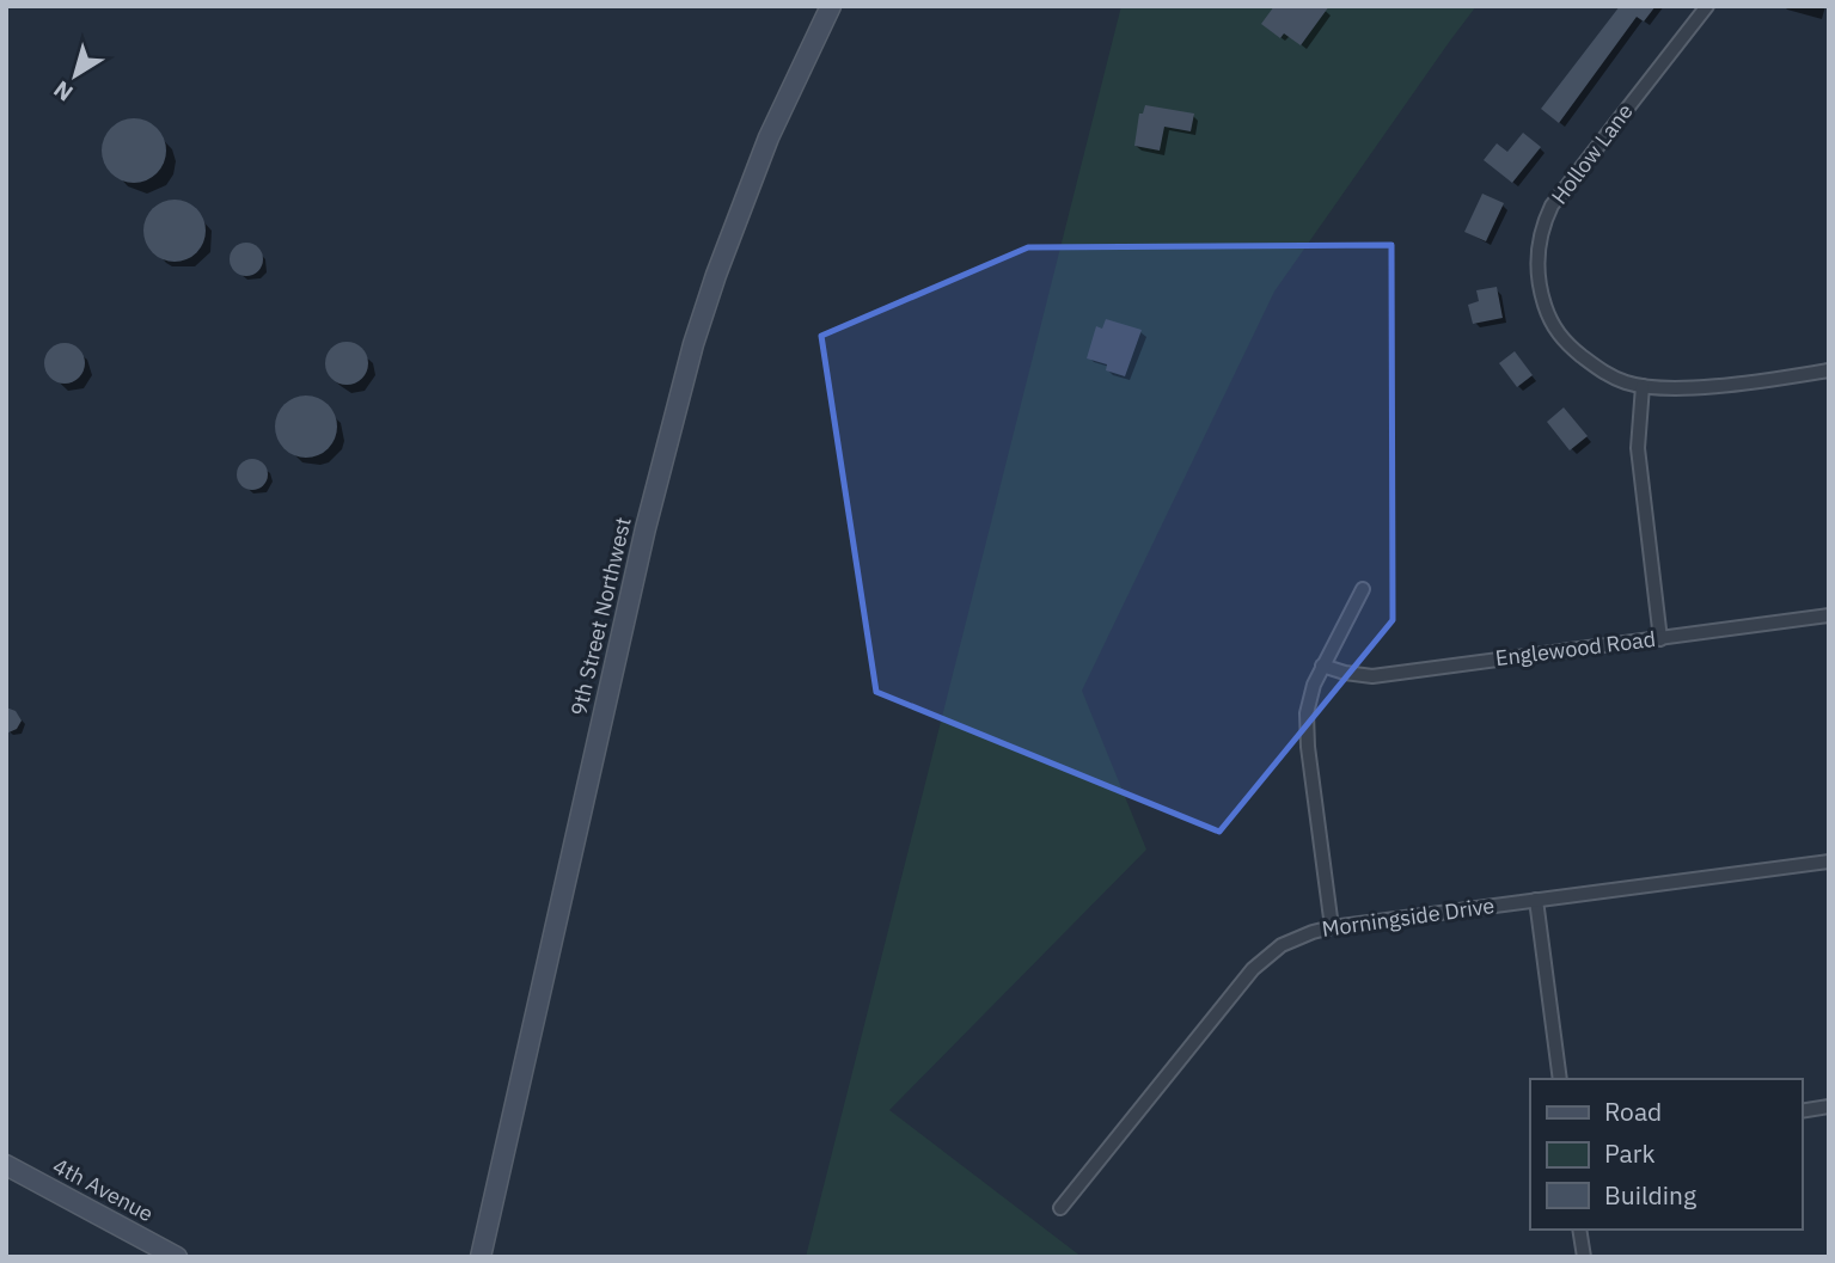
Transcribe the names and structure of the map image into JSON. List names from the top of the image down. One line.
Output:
{"streets":{"street":["Hollow Lane","9th Street Northwest","Englewood Road","Morningside Drive","4th Avenue"]},"legend":["Road","Park","Building"],"north":"bottom left"}
